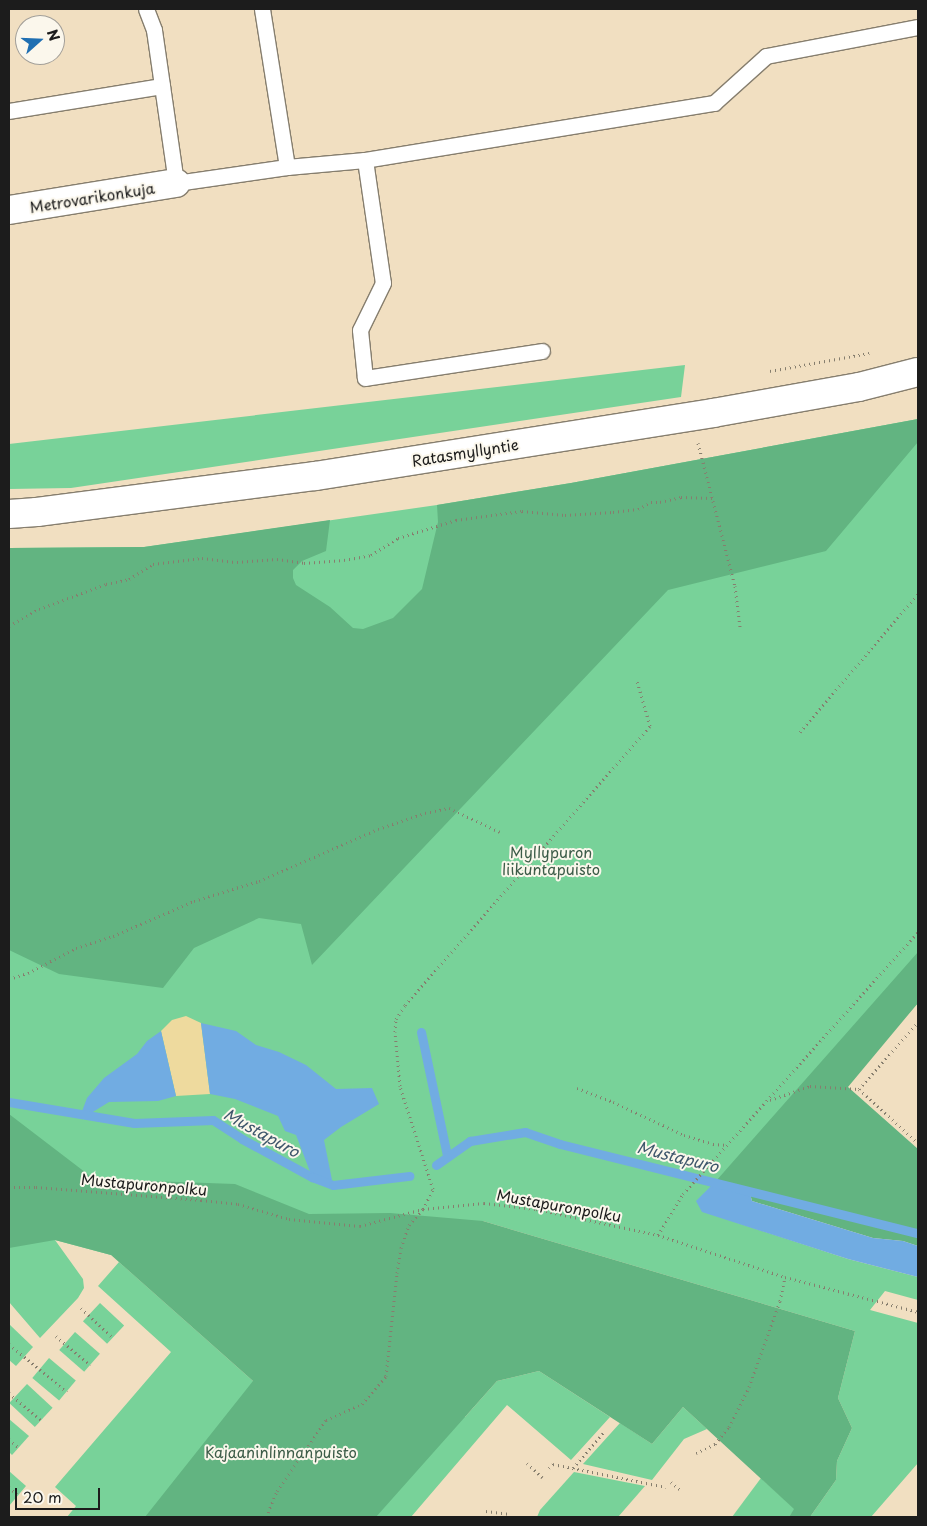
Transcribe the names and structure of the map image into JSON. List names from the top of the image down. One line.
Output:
{"streets":{"street":["Metrovarikonkuja","Ratasmyllyntie"],"path":["Mustapuronpolku"]},"water":["Mustapuro"],"parks":["Myllypuron liikuntapuisto","Kajaaninlinnanpuisto"],"scale_bar":"20 m","north":"right"}
